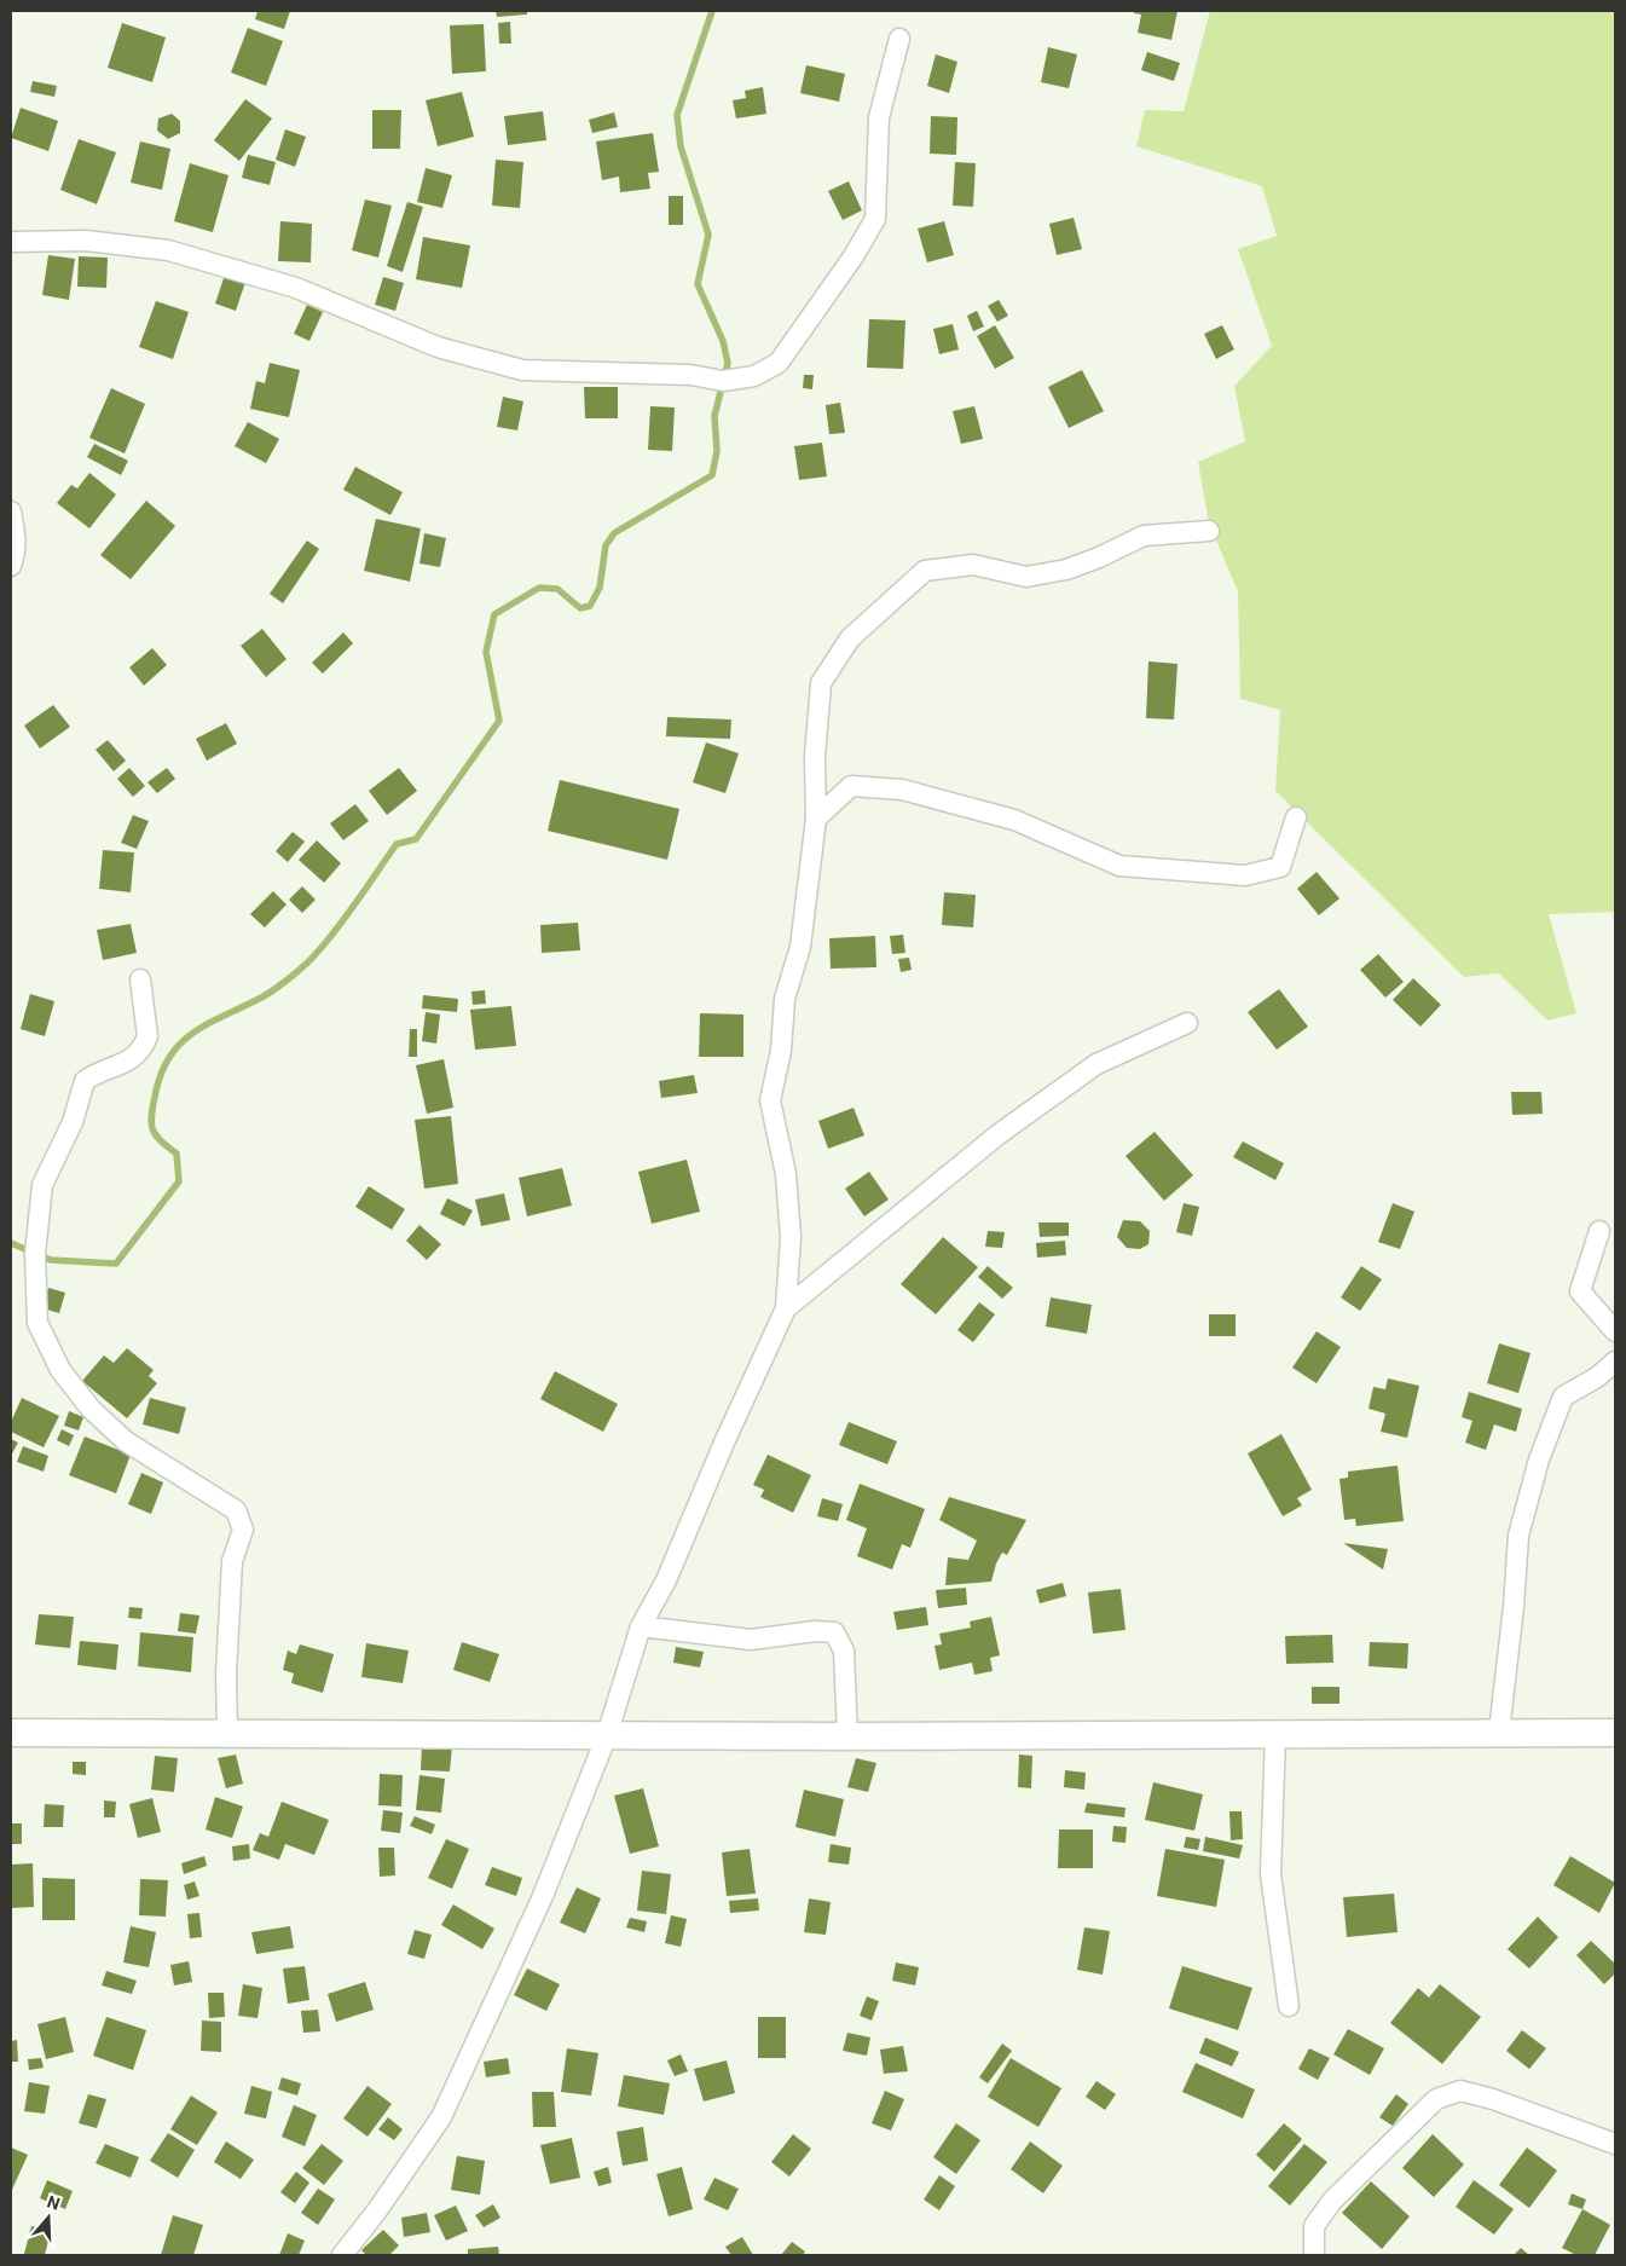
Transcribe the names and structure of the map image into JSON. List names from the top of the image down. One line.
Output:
{"north":"top"}
